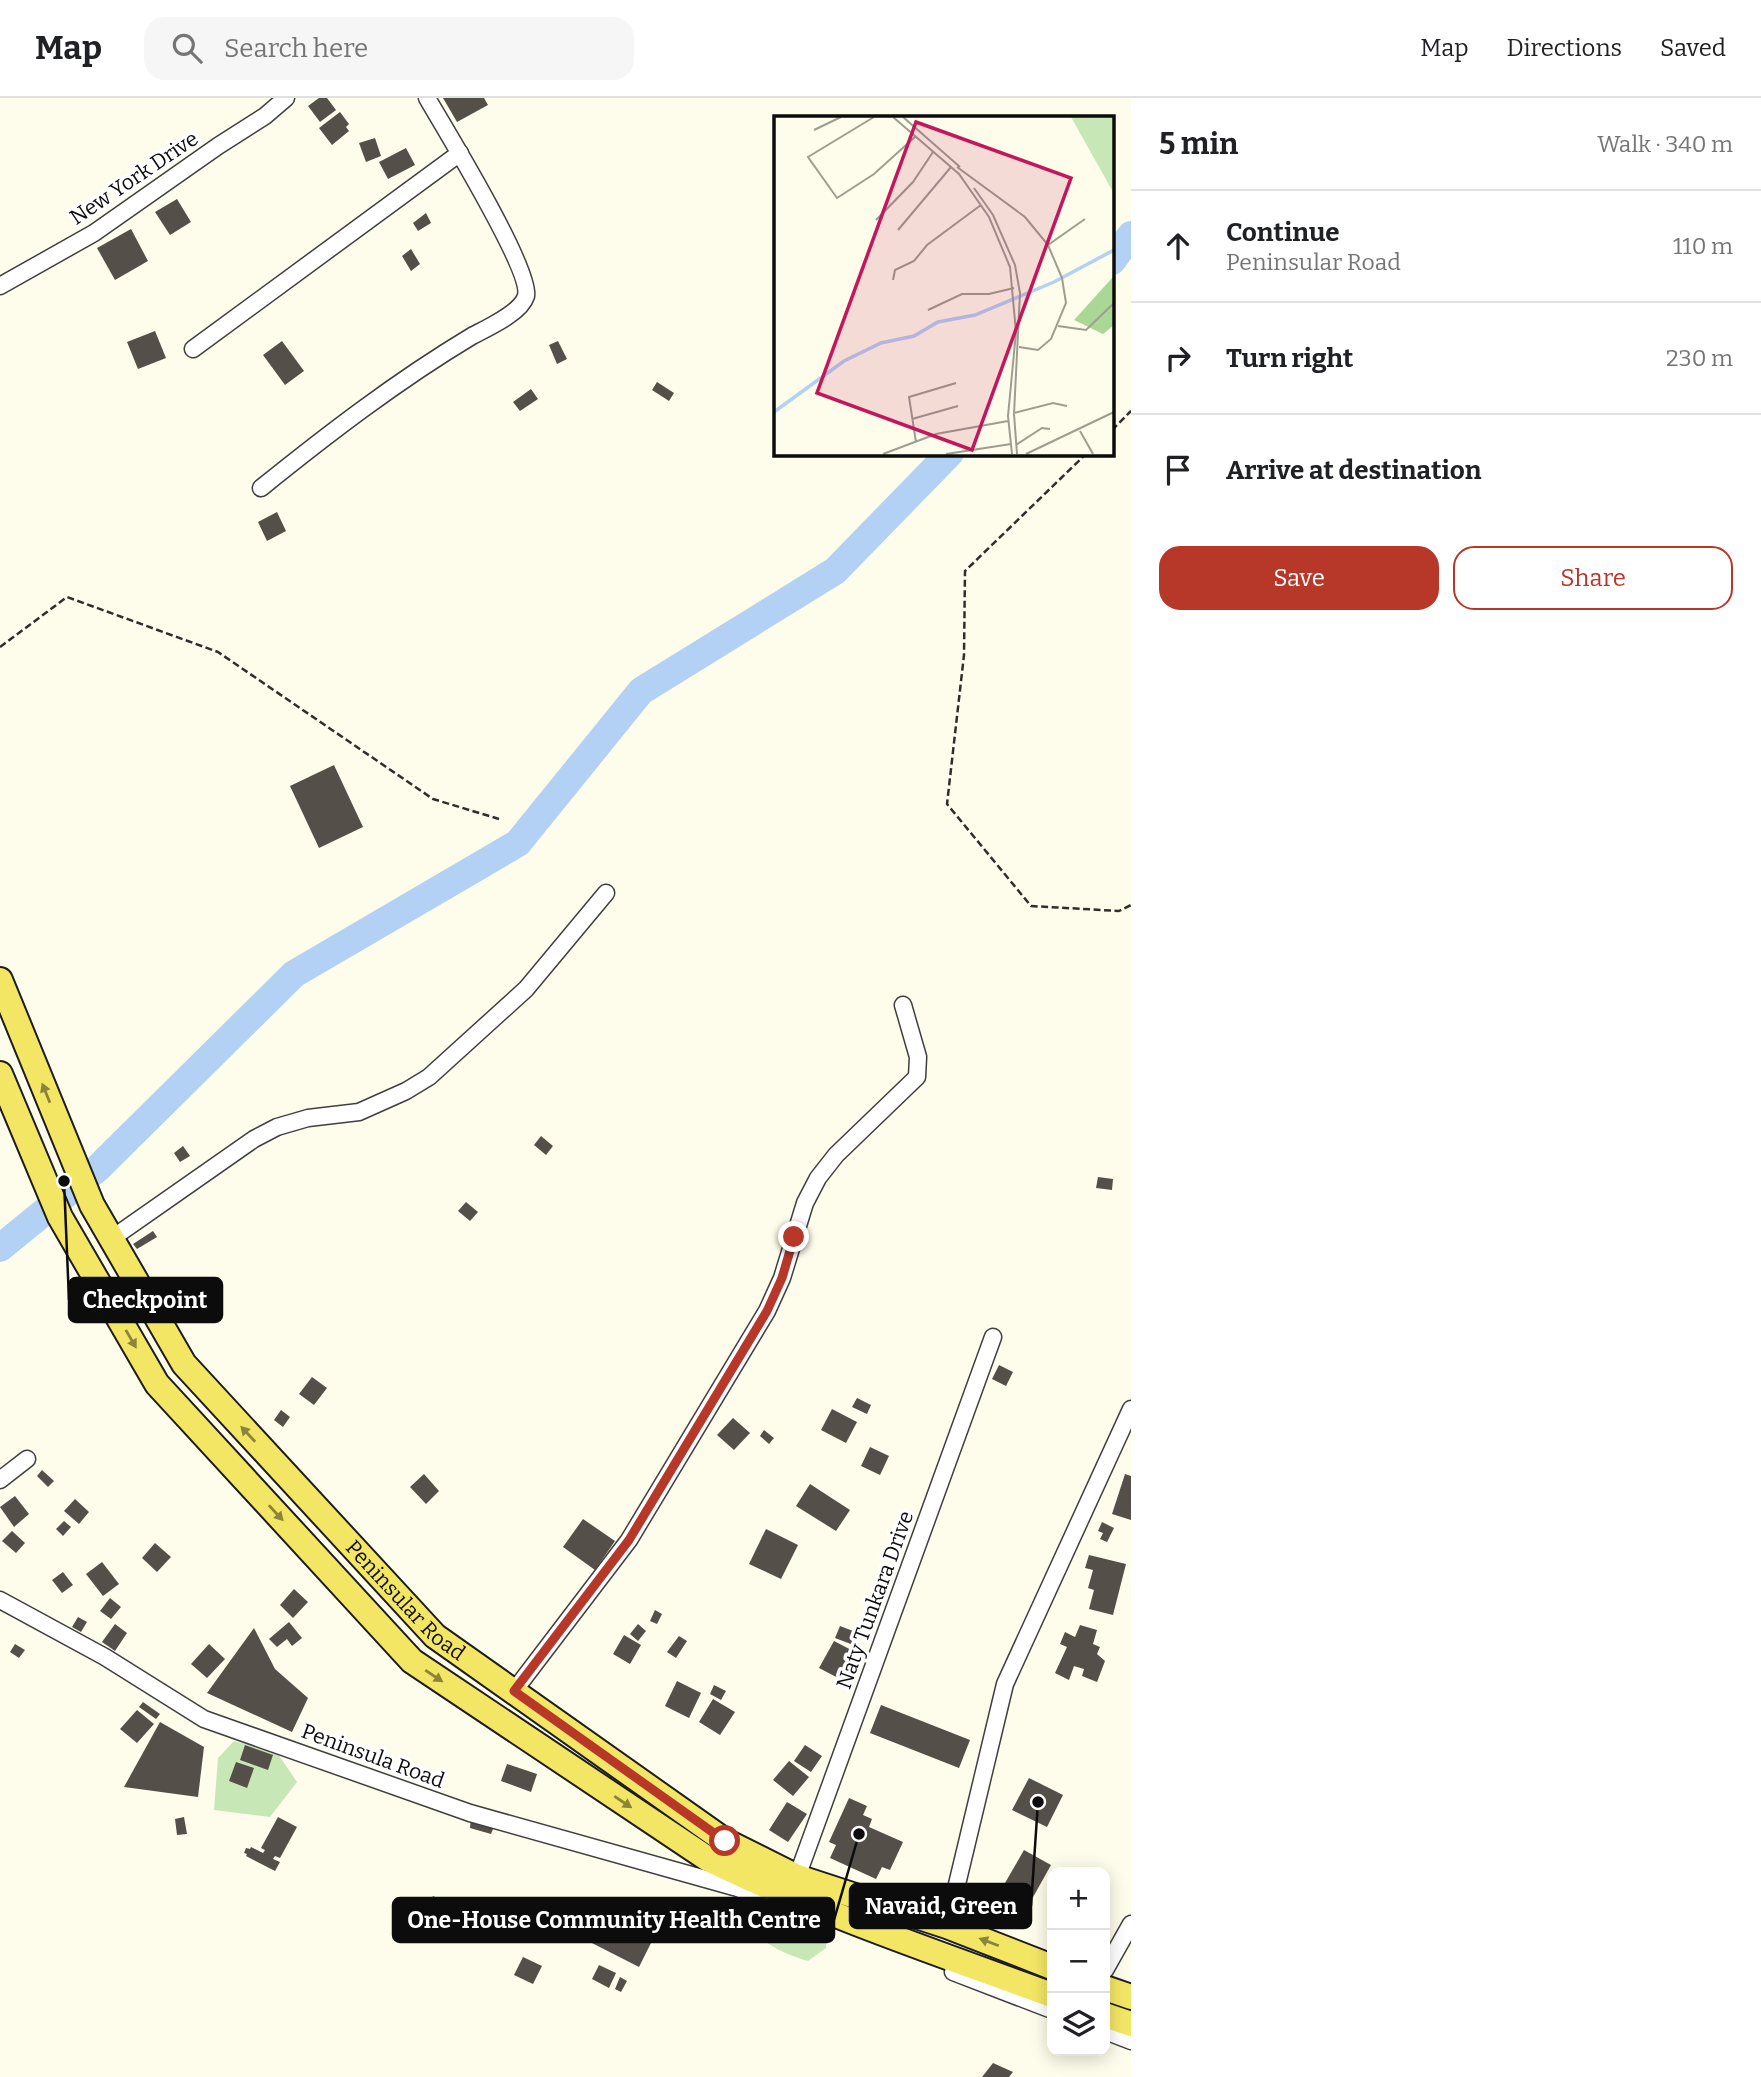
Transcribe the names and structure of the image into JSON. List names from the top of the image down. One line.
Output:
{"streets":{"main road":["Peninsular Road"],"street":["New York Drive","Naty Tunkara Drive","Peninsula Road"]},"crossings":[["Peninsular Road","Naty Tunkara Drive"],["Peninsular Road","Peninsula Road"]],"places":["Checkpoint","Navaid, Green","One-House Community Health Centre"],"page":{"header":"Map","search":"Search here","nav":["Map","Directions","Saved"],"heading":["5 min","Walk · 340 m"],"list":[["Continue","Peninsular Road","110 m"],["Turn right","230 m"],"Arrive at destination"],"buttons":["Save","Share"],"map_buttons":["+","−"]}}
